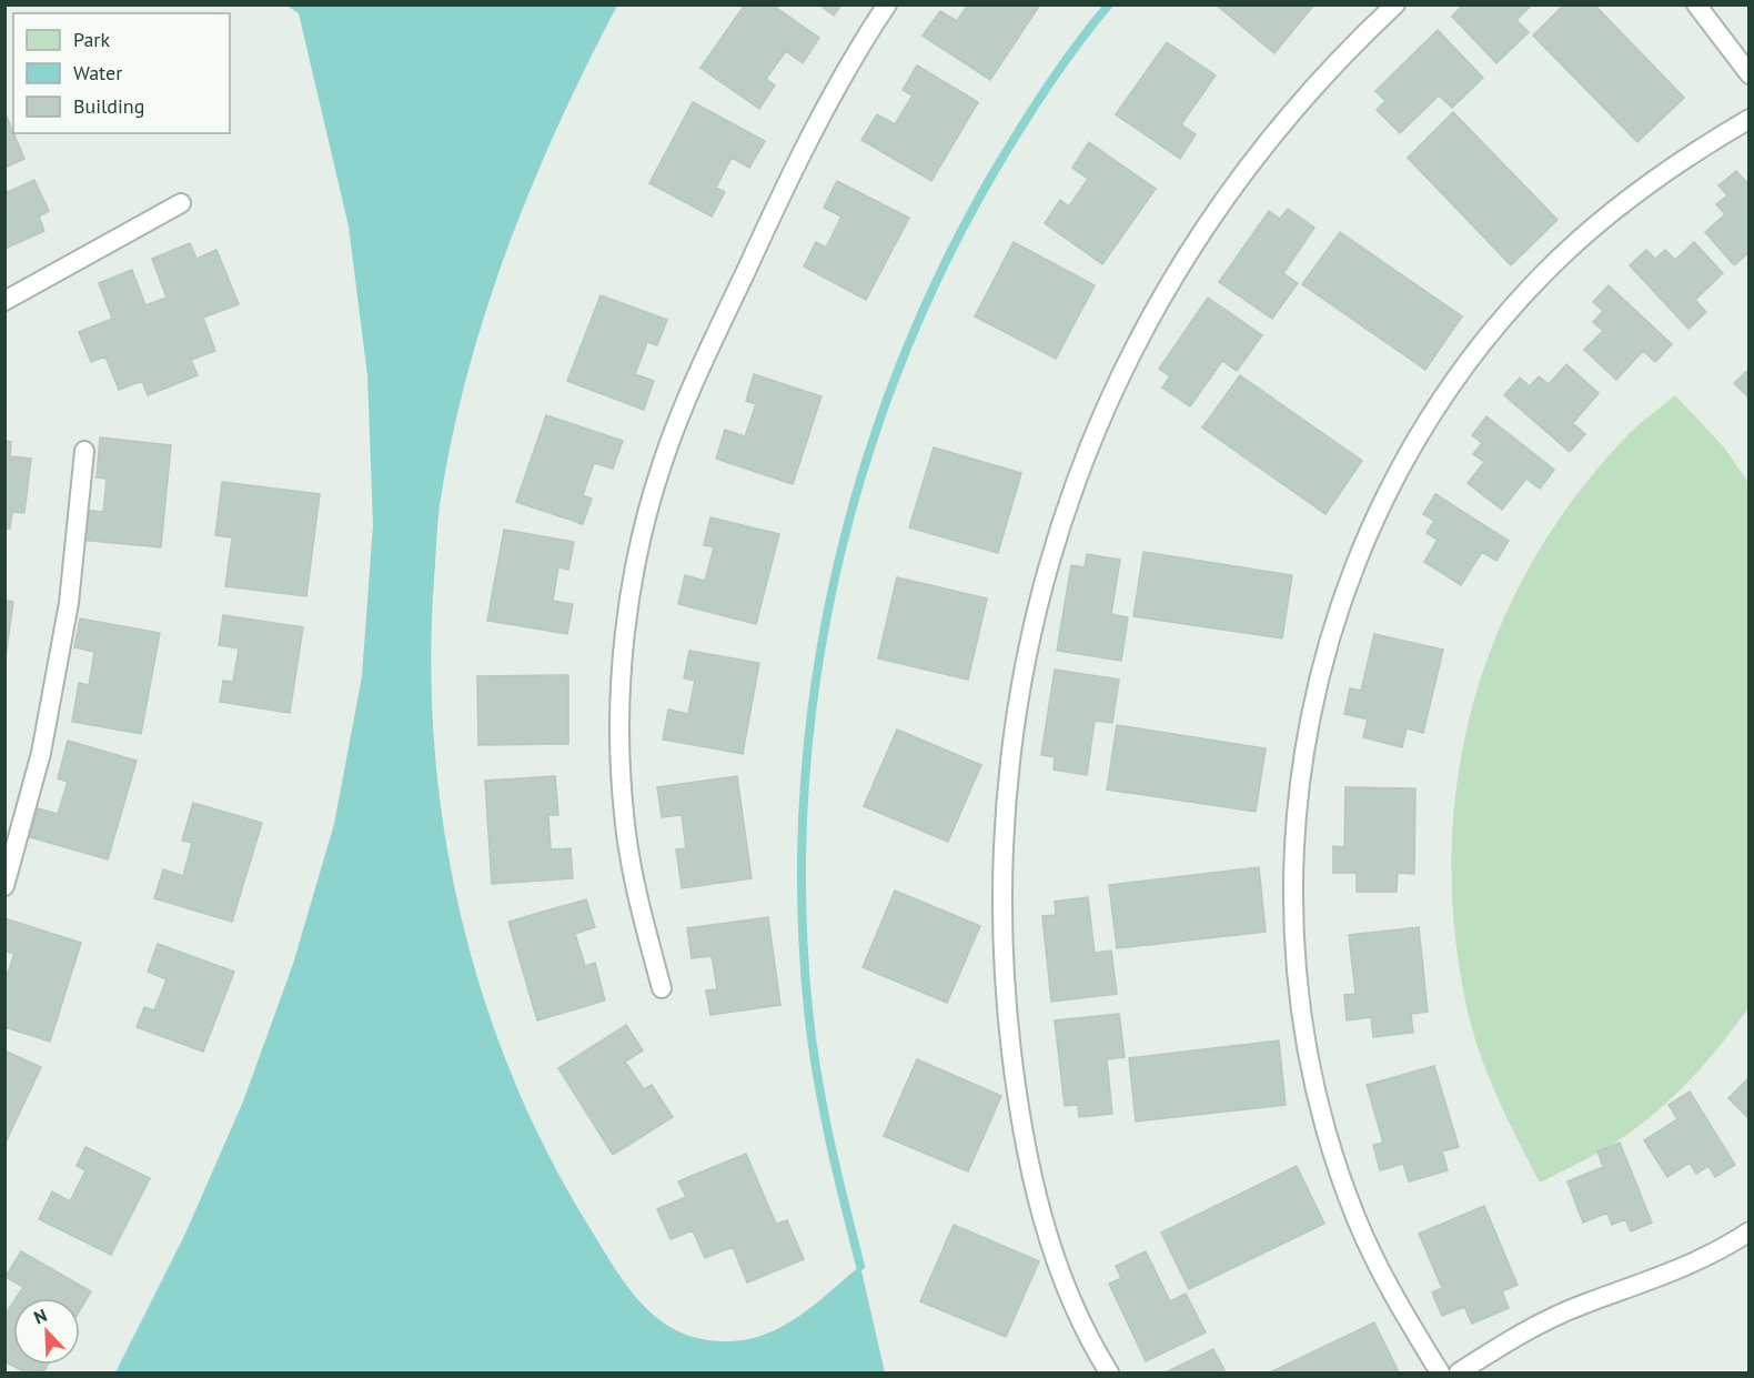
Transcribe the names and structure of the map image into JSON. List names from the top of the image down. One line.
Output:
{"legend":["Park","Water","Building"],"north":"top left"}
